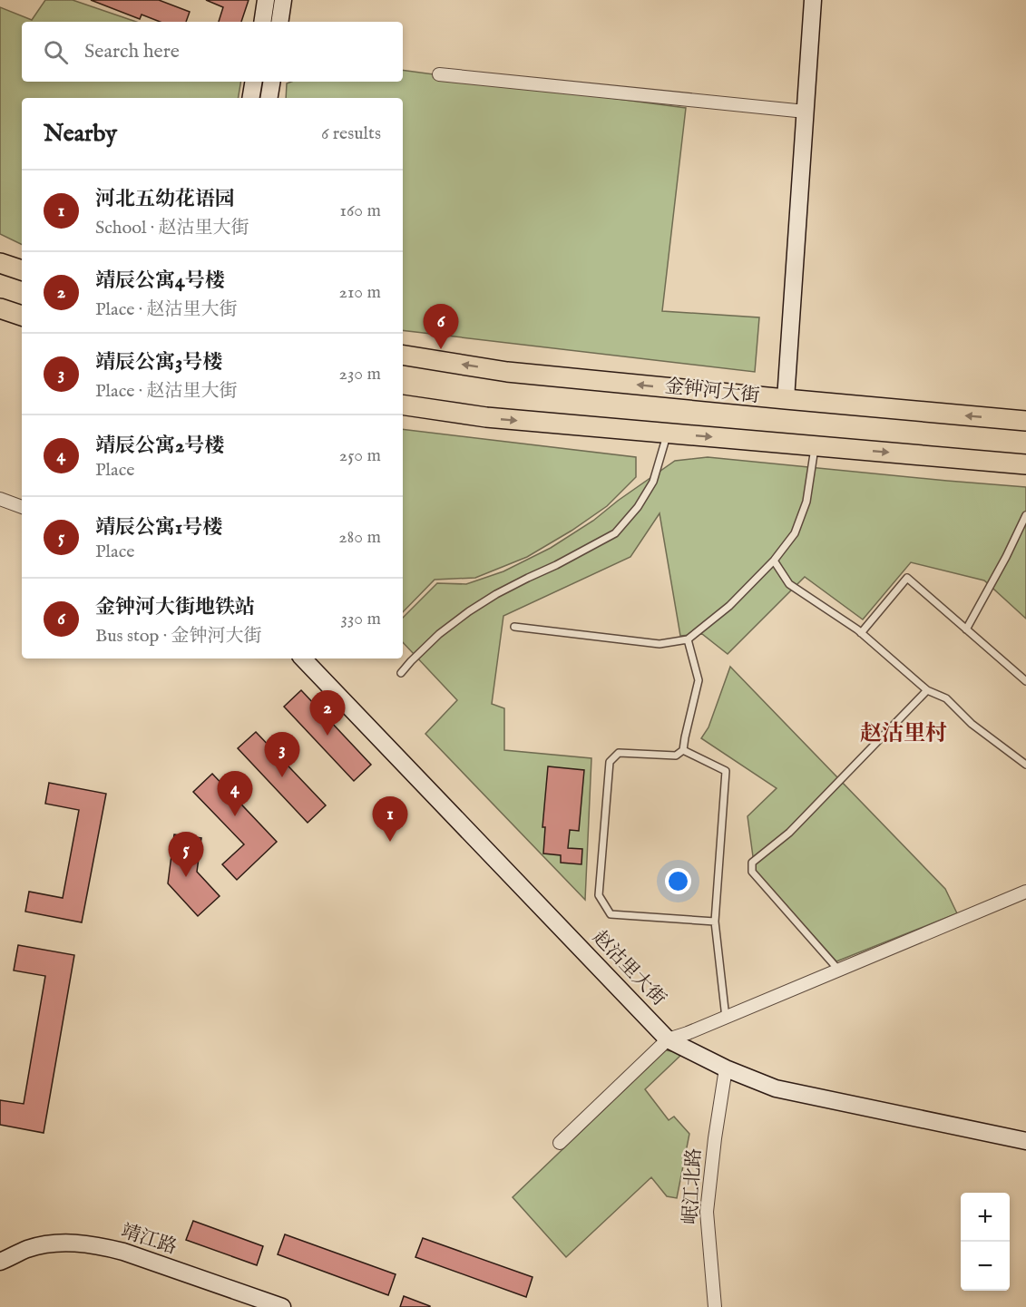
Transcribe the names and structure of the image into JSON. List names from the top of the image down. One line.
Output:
{"streets":{"main road":["金钟河大街"],"street":["赵沽里大街","岷江北路","靖江路"]},"crossings":[["赵沽里大街","岷江北路"]],"districts":["赵沽里村"],"page":{"search":"Search here","heading":["Nearby","6 results"],"list":[{"mark":"1","name":"河北五幼花语园","note":"School · 赵沽里大街","value":"160 m"},{"mark":"2","name":"靖辰公寓4号楼","note":"Place · 赵沽里大街","value":"210 m"},{"mark":"3","name":"靖辰公寓3号楼","note":"Place · 赵沽里大街","value":"230 m"},{"mark":"4","name":"靖辰公寓2号楼","note":"Place","value":"250 m"},{"mark":"5","name":"靖辰公寓1号楼","note":"Place","value":"280 m"},{"mark":"6","name":"金钟河大街地铁站","note":"Bus stop · 金钟河大街","value":"330 m"}],"pins":["6","2","3","4","1","5"],"map_buttons":["+","−"]}}
